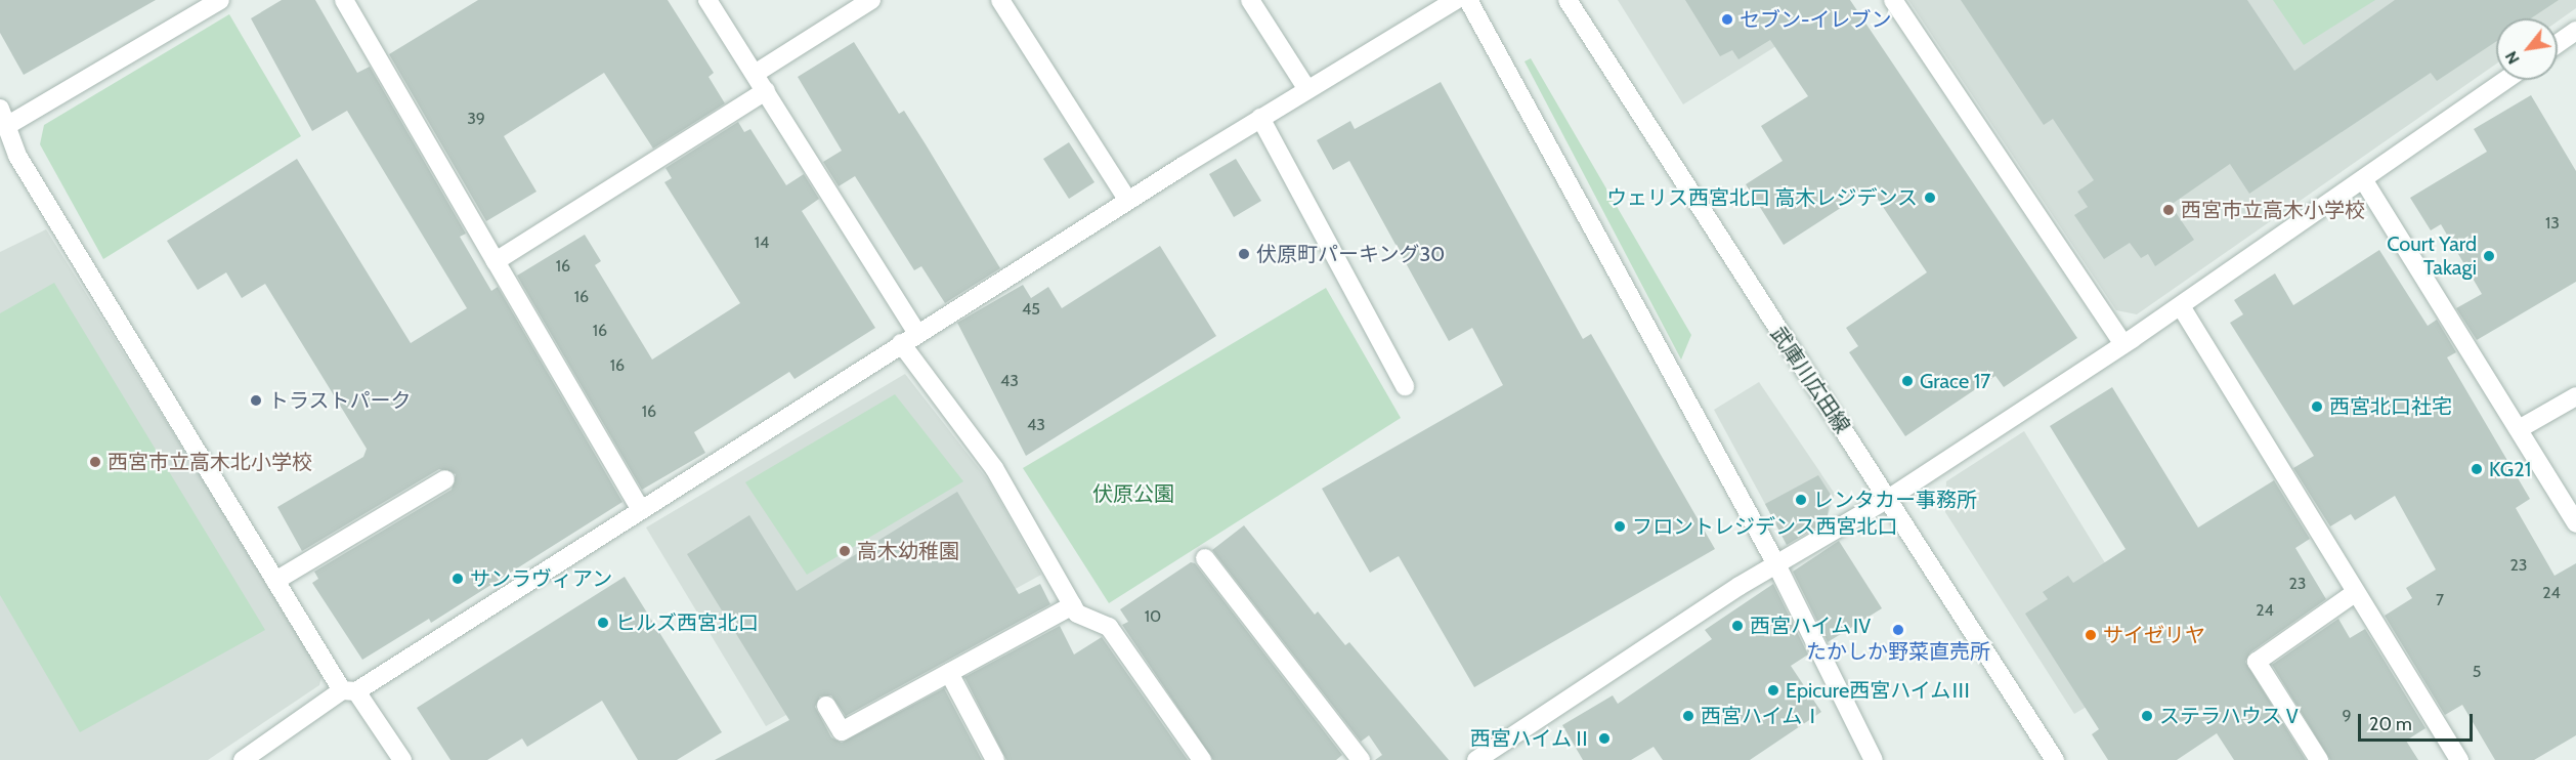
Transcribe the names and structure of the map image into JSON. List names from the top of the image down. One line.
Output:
{"streets":{"street":["武庫川広田線"]},"parks":["伏原公園"],"places":["セブン-イレブン","ウェリス西宮北口 高木レジデンス","西宮市立高木小学校","伏原町パーキング30","Court Yard Takagi","Grace 17","トラストパーク","西宮北口社宅","西宮市立高木北小学校","KG21","レンタカー事務所","フロントレジデンス西宮北口","高木幼稚園","サンラヴィアン","ヒルズ西宮北口","西宮ハイムⅣ","たかしか野菜直売所","サイゼリヤ","Epicure西宮ハイムⅢ","西宮ハイムⅠ","ステラハウスⅤ","西宮ハイムⅡ"],"house_numbers":["39","13","14","16","16","45","16","16","43","16","43","23","23","24","7","24","10","5","9"],"scale_bar":"20 m","north":"bottom left"}
